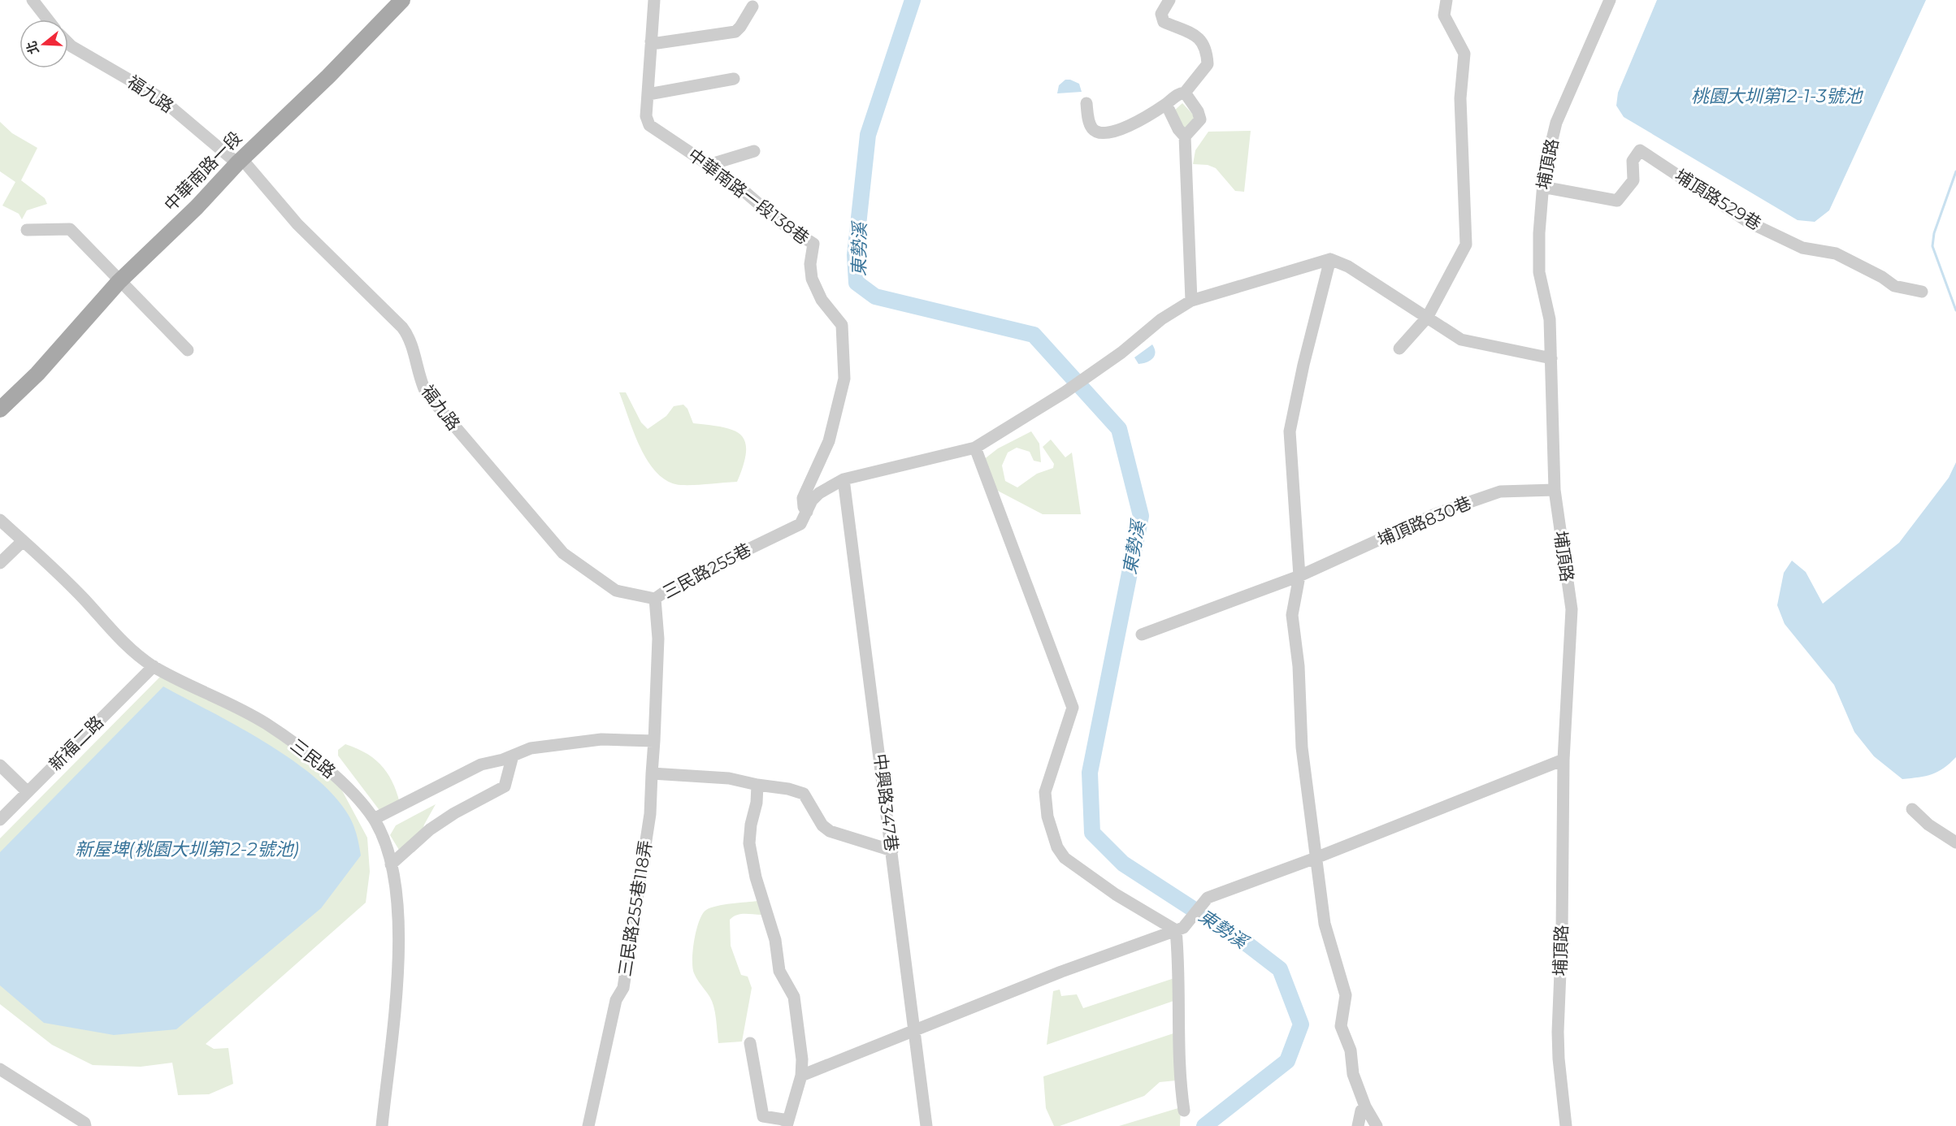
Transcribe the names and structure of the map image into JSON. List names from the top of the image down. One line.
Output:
{"streets":{"main road":["中華南路一段"],"street":["福九路","埔頂路","中華南路一段138巷","埔頂路529巷","埔頂路830巷","三民路255巷","新福二路","三民路","中興路347巷","三民路255巷118弄"]},"crossings":[["福九路","中華南路一段"],["福九路","三民路255巷"],["埔頂路","埔頂路529巷"],["埔頂路","埔頂路830巷"],["中華南路一段138巷","三民路255巷"],["三民路255巷","中興路347巷"],["三民路255巷","三民路255巷118弄"],["新福二路","三民路"]],"water":["桃園大圳第12-1-3號池","東勢溪","新屋埤(桃園大圳第12-2號池)"],"north":"left"}
